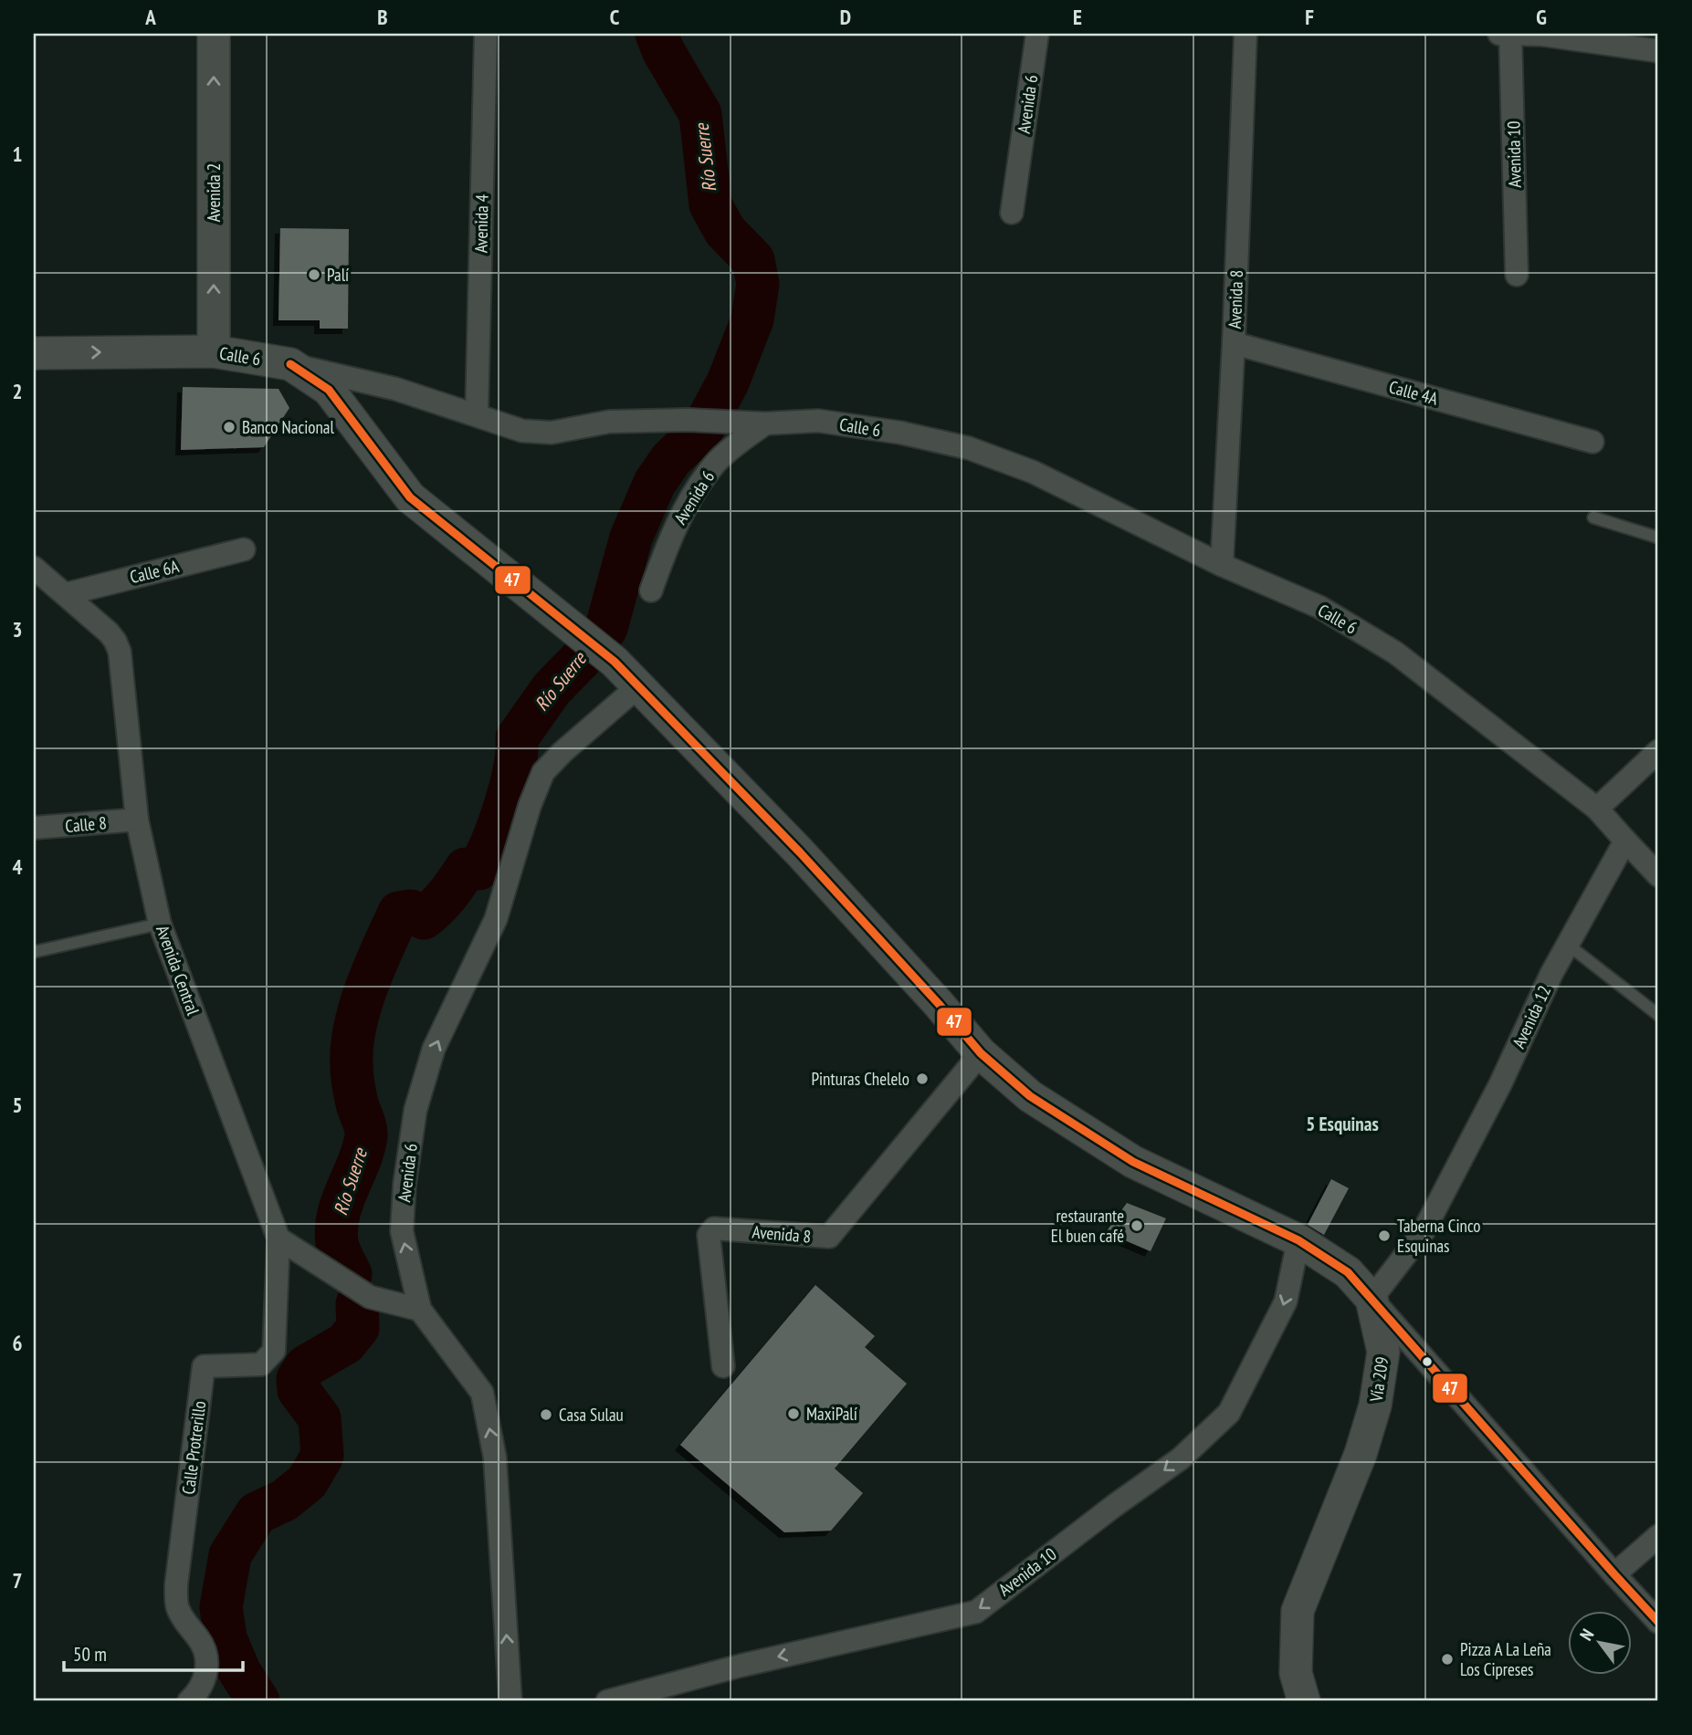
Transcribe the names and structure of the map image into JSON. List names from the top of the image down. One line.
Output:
{"streets":{"main road":["Avenida 2","Calle 6","Vía 209"],"street":["Avenida 6","Avenida 10","Avenida 4","Avenida 8","Calle 4A","Calle 6A","Calle 8","Avenida Central","Avenida 12","Calle Protrerillo"]},"crossings":[["Avenida 6","Calle 6"],["Avenida 6","Vía 209"],["Avenida 10","Vía 209"],["Avenida 2","Calle 6"],["Avenida 4","Calle 6"],["Avenida 8","Calle 6"],["Avenida 8","Calle 4A"],["Avenida 8","Vía 209"],["Calle 6","Vía 209"],["Calle 6A","Avenida Central"],["Calle 8","Avenida Central"],["Avenida Central","Calle Protrerillo"],["Avenida 12","Vía 209"]],"one_way":["Avenida 6","Avenida 10","Avenida 2"],"districts":["5 Esquinas"],"water":["Río Suerre"],"places":["Palí","Banco Nacional","Pinturas Chelelo","restaurante El buen café","Taberna Cinco Esquinas","MaxiPalí","Casa Sulau","Pizza A La Leña Los Cipreses"],"lines":["transit line 47"],"scale_bar":"50 m","north":"top left","grid":{"columns":["A","B","C","D","E","F","G"],"rows":["1","2","3","4","5","6","7"]}}
